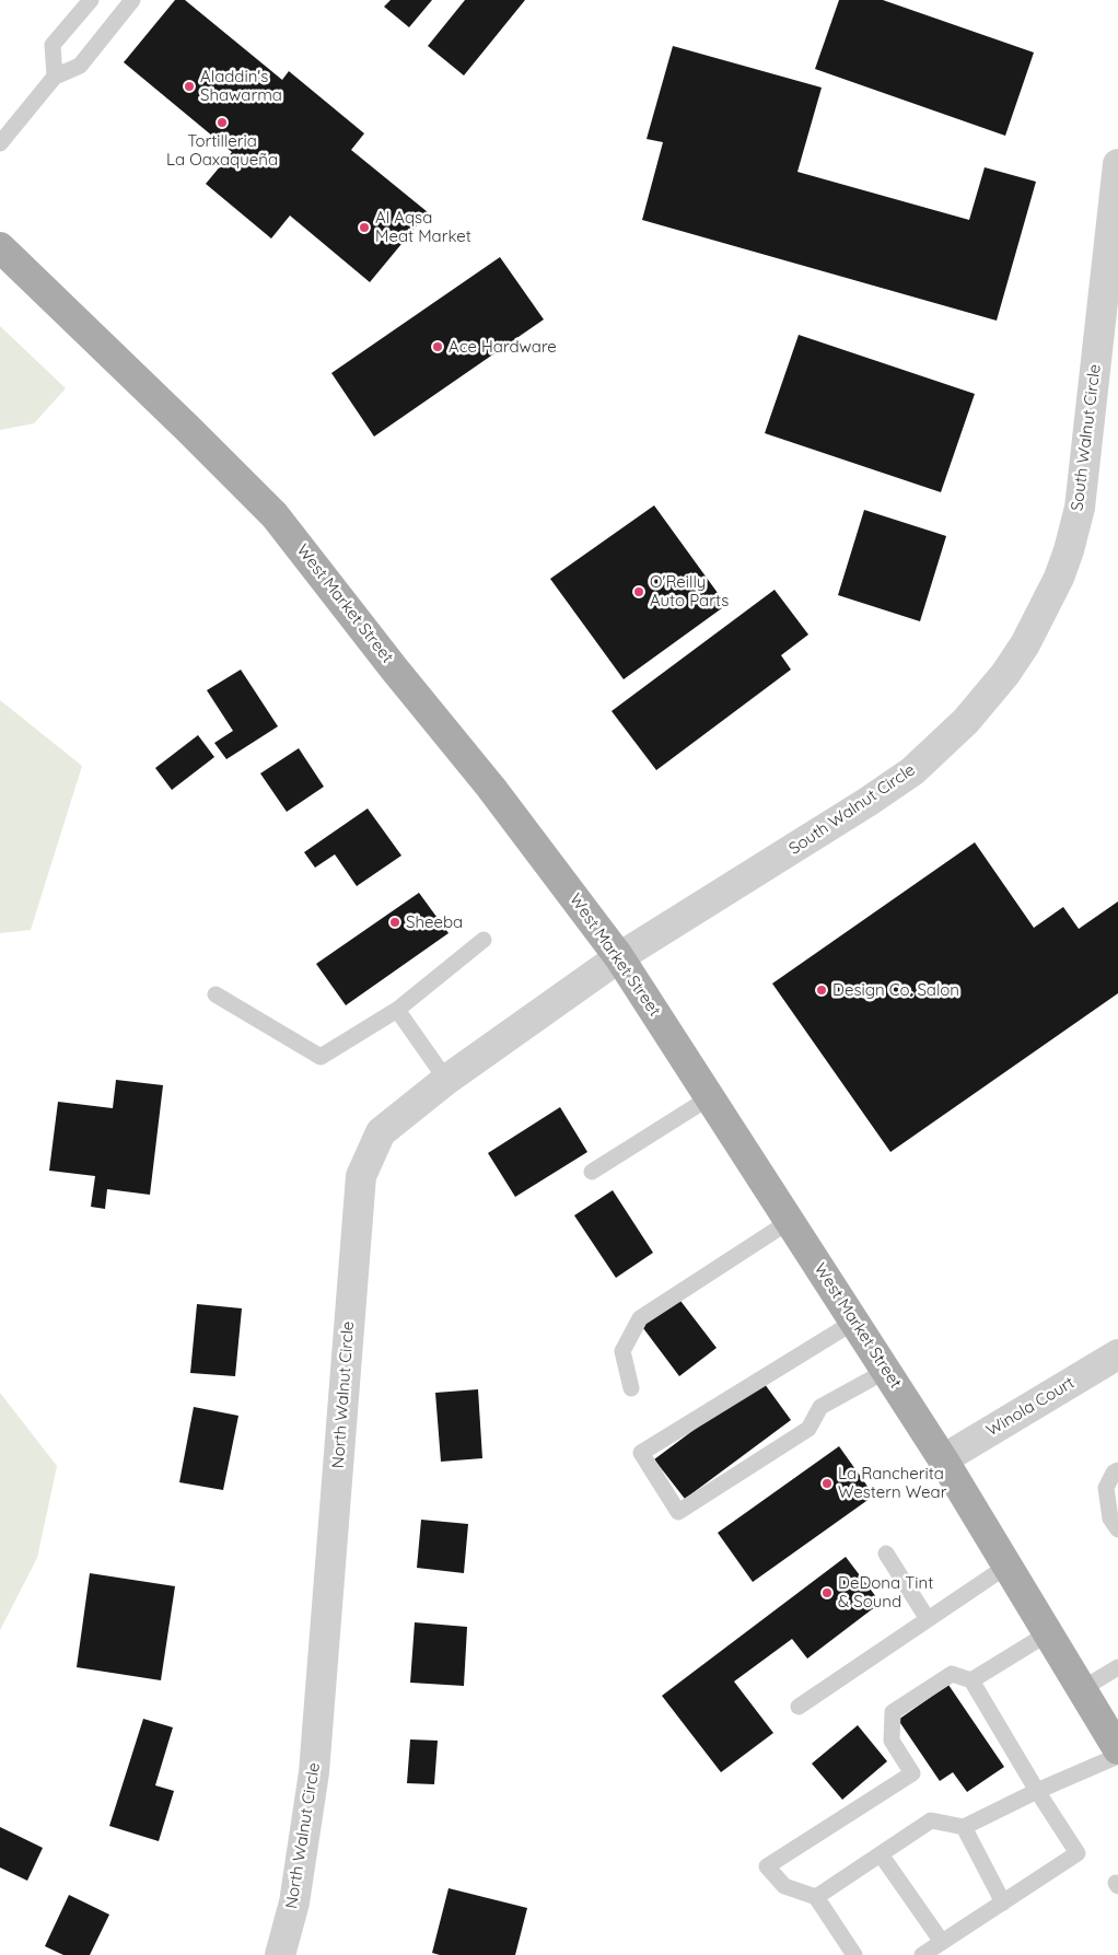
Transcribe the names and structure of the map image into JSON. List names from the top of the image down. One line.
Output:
{"streets":{"main road":["West Market Street"],"street":["South Walnut Circle","North Walnut Circle","Winola Court"]},"crossings":[["South Walnut Circle","West Market Street"],["South Walnut Circle","North Walnut Circle"],["West Market Street","North Walnut Circle"],["West Market Street","Winola Court"]],"places":["Aladdin's Shawarma","Tortilleria La Oaxaqueña","Al Aqsa Meat Market","Ace Hardware","O'Reilly Auto Parts","Sheeba","Design Co. Salon","La Rancherita Western Wear","DeDona Tint & Sound"]}
